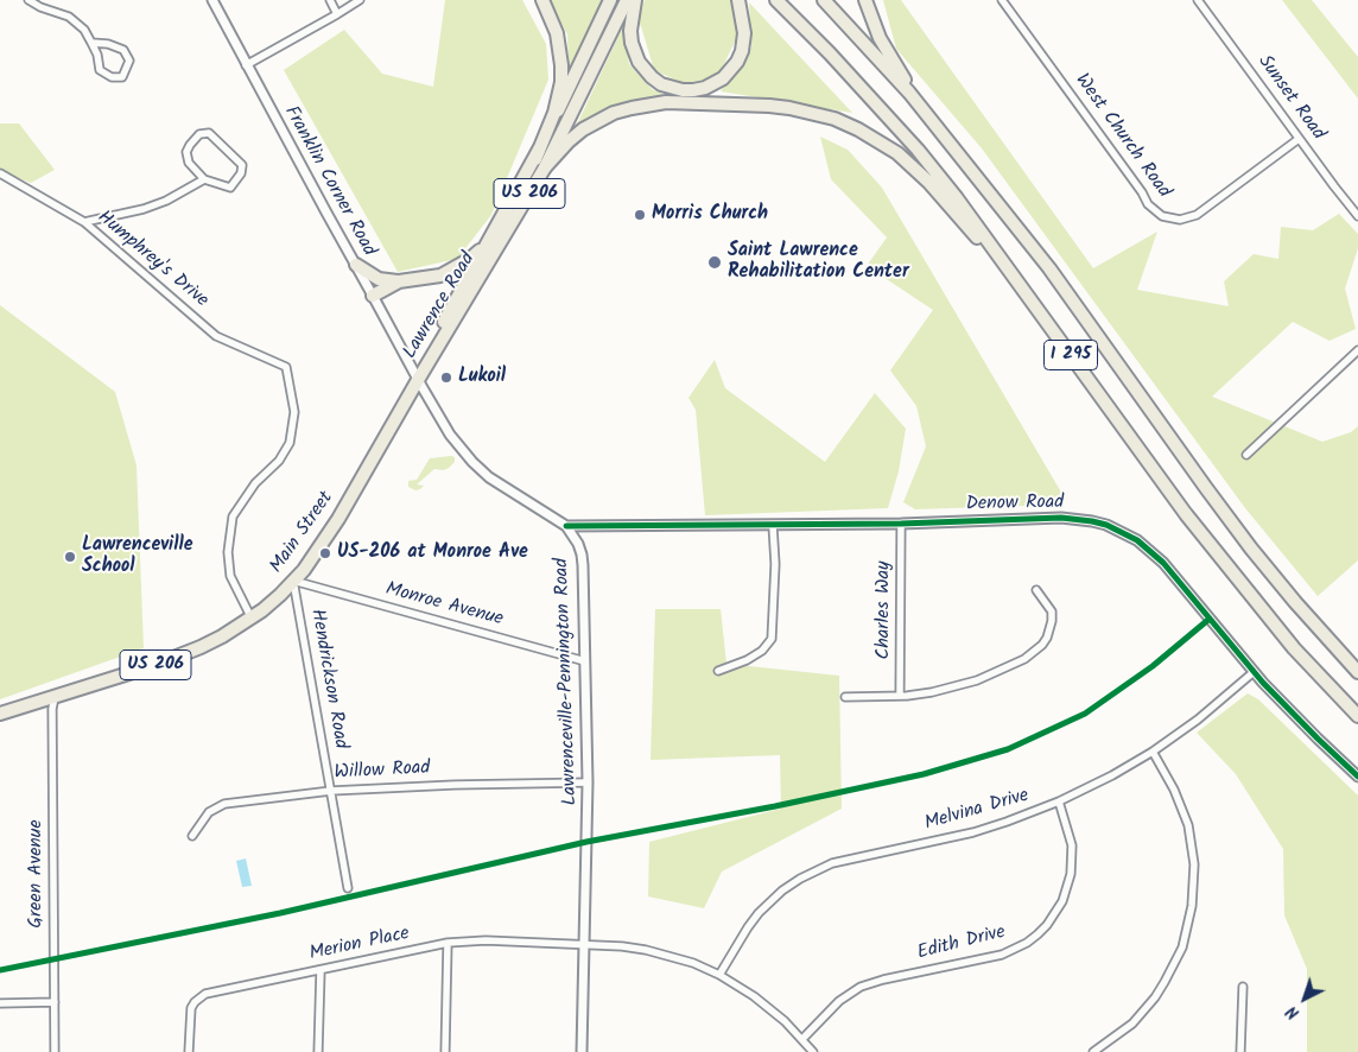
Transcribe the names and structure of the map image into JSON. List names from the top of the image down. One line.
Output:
{"streets":{"highway":["US 206","Lawrence Road","I 295","Main Street"],"street":["Sunset Road","West Church Road","Franklin Corner Road","Humphrey's Drive","Denow Road","Monroe Avenue","Charles Way","Hendrickson Road","Lawrenceville-Pennington Road","Willow Road","Melvina Drive","Green Avenue","Edith Drive","Merion Place"]},"crossings":[["Sunset Road","West Church Road"],["Franklin Corner Road","Lawrence Road"],["Franklin Corner Road","Main Street"],["Franklin Corner Road","Lawrenceville-Pennington Road"],["Humphrey's Drive","Main Street"],["Lawrence Road","Main Street"],["Lawrence Road","Lawrenceville-Pennington Road"],["Denow Road","Charles Way"],["Denow Road","Lawrenceville-Pennington Road"],["Denow Road","Melvina Drive"],["Main Street","Monroe Avenue"],["Main Street","Hendrickson Road"],["Main Street","Lawrenceville-Pennington Road"],["Main Street","Green Avenue"],["Monroe Avenue","Hendrickson Road"],["Monroe Avenue","Lawrenceville-Pennington Road"],["Hendrickson Road","Willow Road"],["Lawrenceville-Pennington Road","Willow Road"],["Lawrenceville-Pennington Road","Merion Place"],["Melvina Drive","Edith Drive"],["Melvina Drive","Merion Place"],["Edith Drive","Merion Place"]],"places":["Morris Church","Saint Lawrence Rehabilitation Center","Lukoil","US-206 at Monroe Ave","Lawrenceville School"],"north":"bottom left"}
